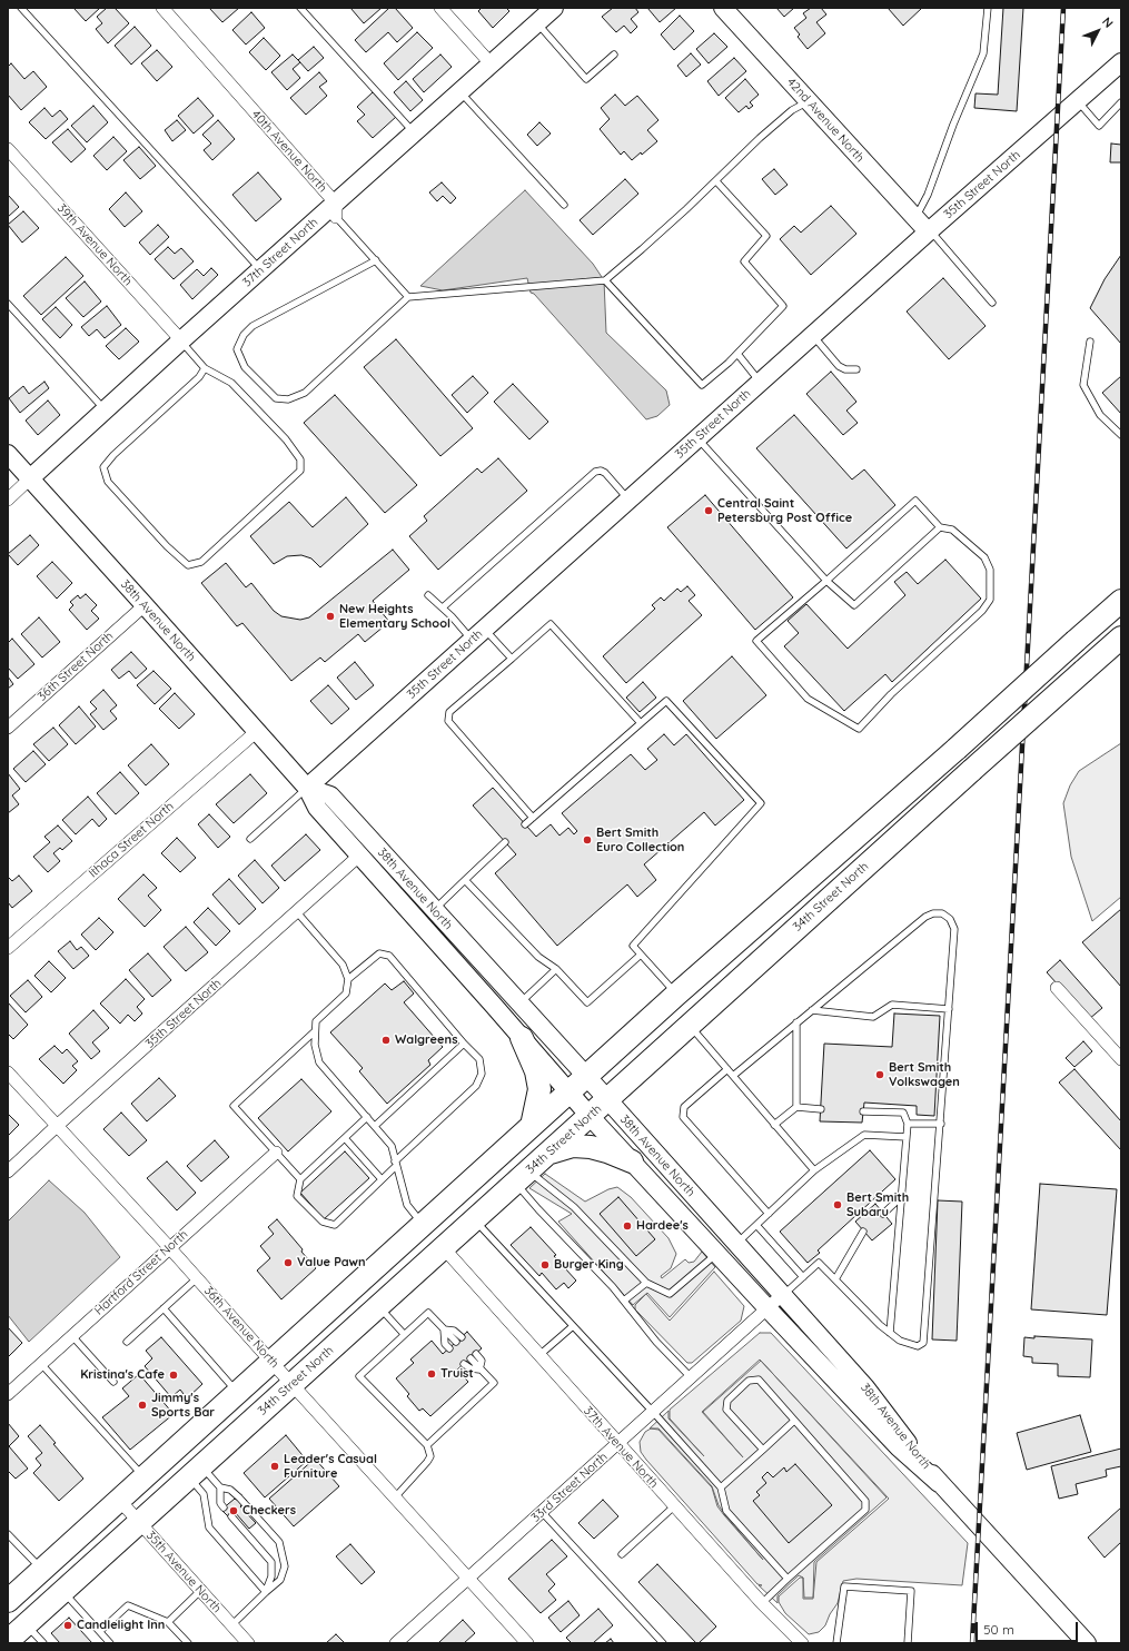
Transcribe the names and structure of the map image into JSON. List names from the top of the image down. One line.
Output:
{"streets":{"highway":["34th Street North"],"main road":["42nd Avenue North","35th Street North","37th Street North","38th Avenue North"],"street":["40th Avenue North","39th Avenue North","36th Street North","Ithaca Street North","Hartford Street North","36th Avenue North","37th Avenue North","33rd Street North","35th Avenue North"]},"crossings":[["42nd Avenue North","35th Street North"],["40th Avenue North","37th Street North"],["35th Street North","38th Avenue North"],["35th Street North","36th Avenue North"],["39th Avenue North","37th Street North"],["37th Street North","38th Avenue North"],["38th Avenue North","36th Street North"],["38th Avenue North","Ithaca Street North"],["38th Avenue North","34th Street North"],["38th Avenue North","33rd Street North"],["34th Street North","36th Avenue North"],["34th Street North","37th Avenue North"],["34th Street North","35th Avenue North"],["Hartford Street North","36th Avenue North"],["36th Avenue North","33rd Street North"],["37th Avenue North","33rd Street North"]],"places":["Central Saint Petersburg Post Office","New Heights Elementary School","Bert Smith Euro Collection","Walgreens","Bert Smith Volkswagen","Bert Smith Subaru","Hardee's","Value Pawn","Burger King","Truist","Kristina's Cafe","Jimmy's Sports Bar","Leader's Casual Furniture","Checkers","Candlelight Inn"],"scale_bar":"50 m","north":"top right"}
